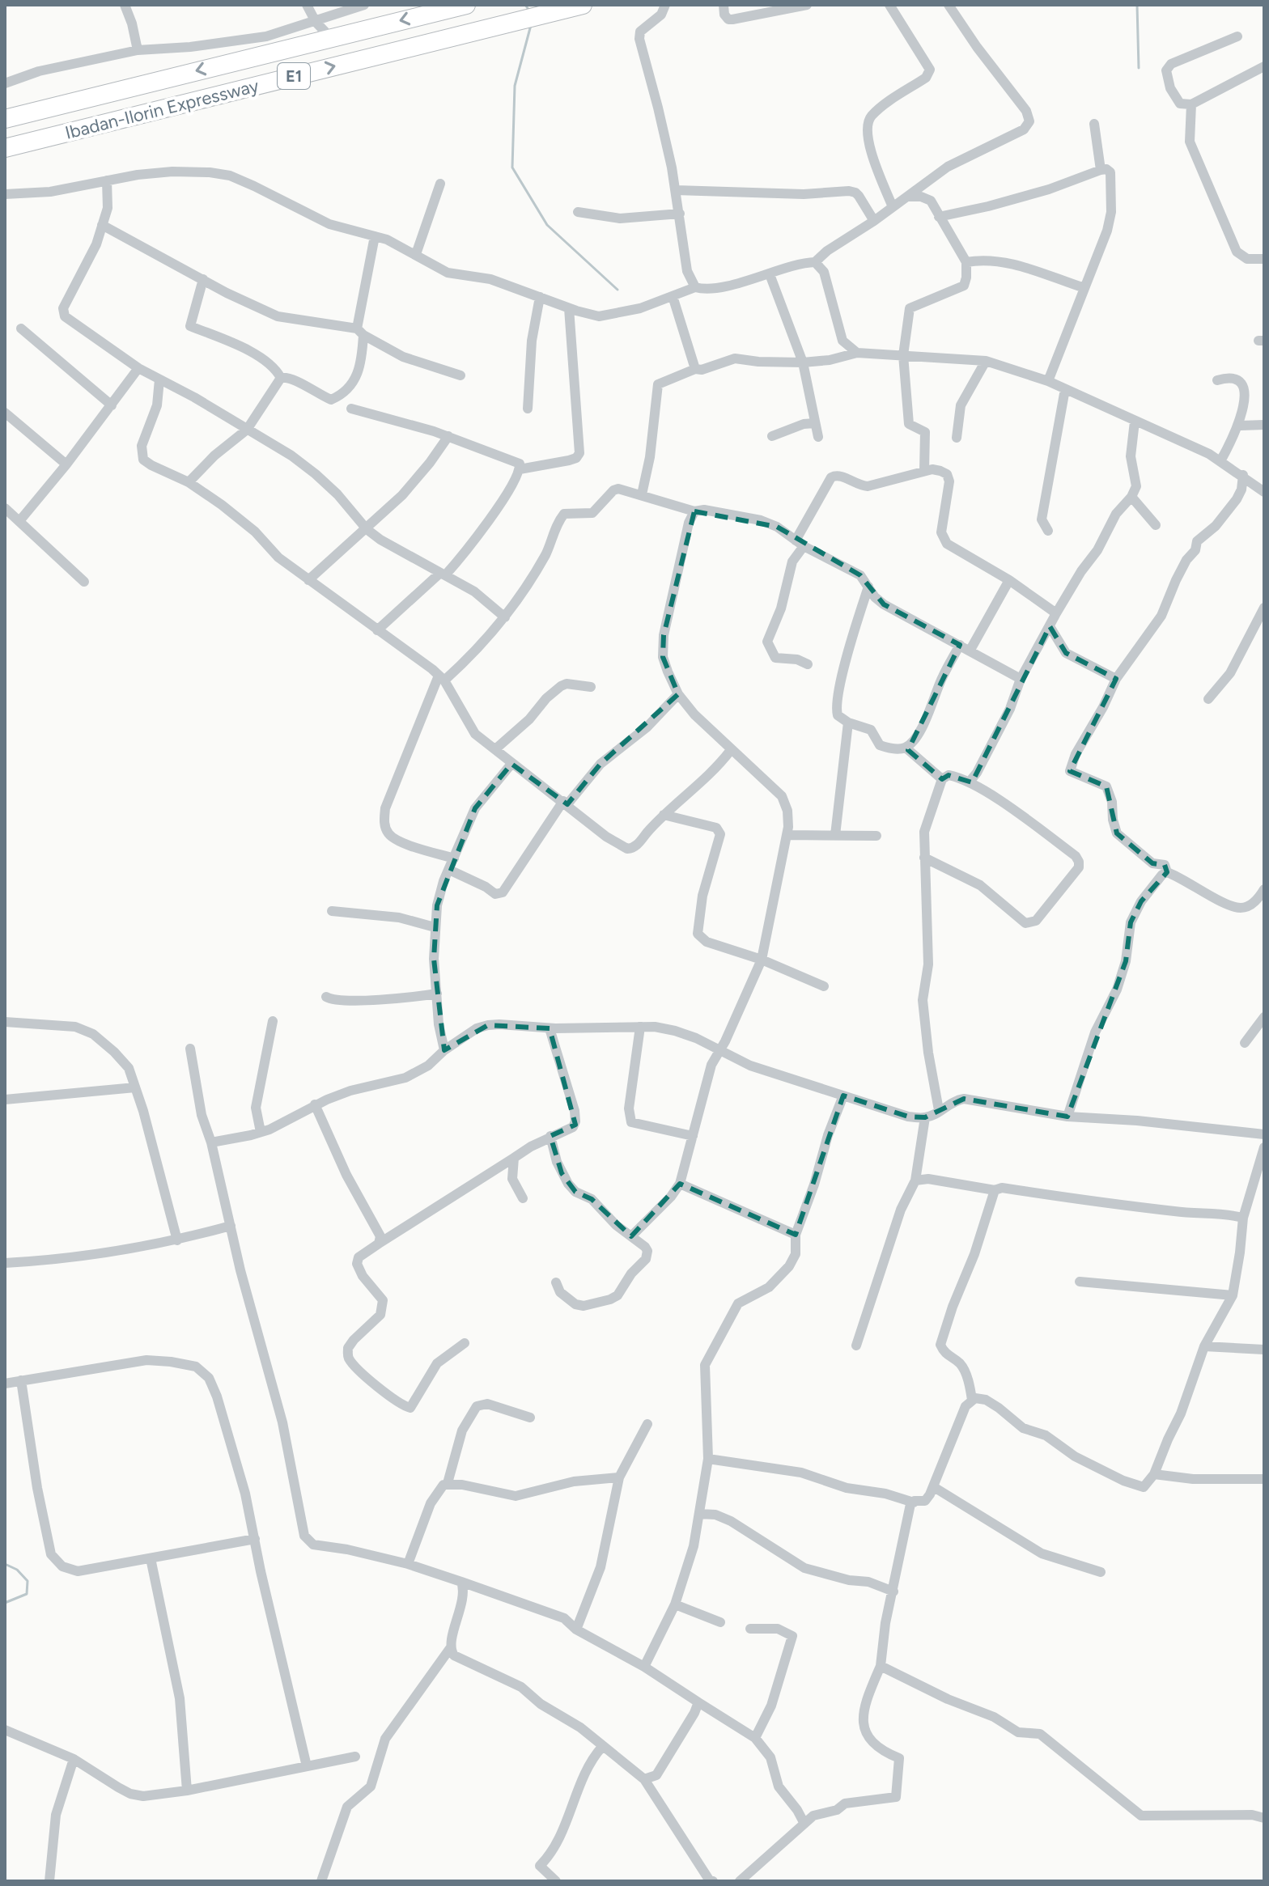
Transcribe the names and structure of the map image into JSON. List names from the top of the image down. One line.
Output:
{"streets":{"highway":["E1","Ibadan-Ilorin Expressway"]}}
